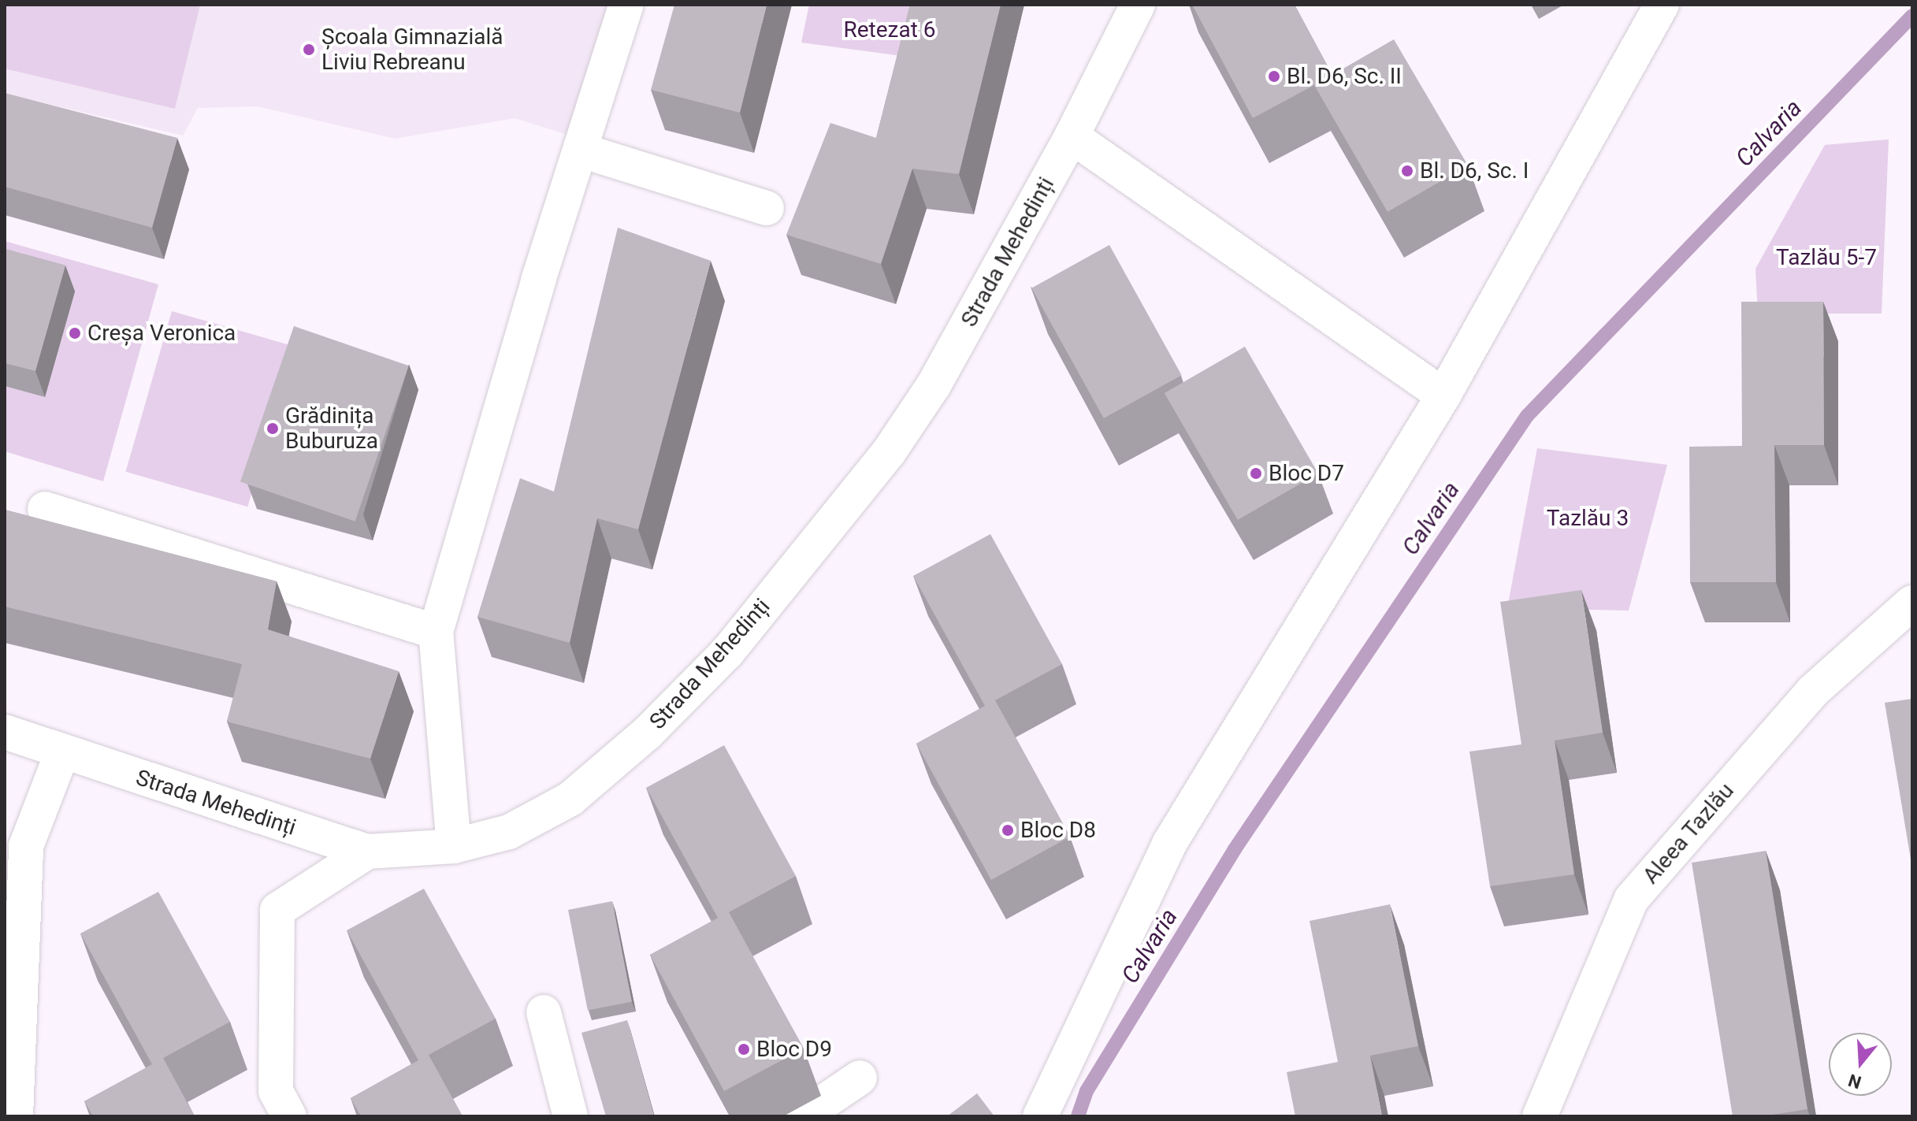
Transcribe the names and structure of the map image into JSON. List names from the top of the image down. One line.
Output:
{"streets":{"street":["Strada Mehedinți","Aleea Tazlău"]},"water":["Calvaria"],"parks":["Retezat 6","Tazlău 5-7","Tazlău 3"],"places":["Școala Gimnazială Liviu Rebreanu","Bl. D6, Sc. II","Bl. D6, Sc. I","Creșa Veronica","Grădinița Buburuza","Bloc D7","Bloc D8","Bloc D9"],"north":"bottom"}
